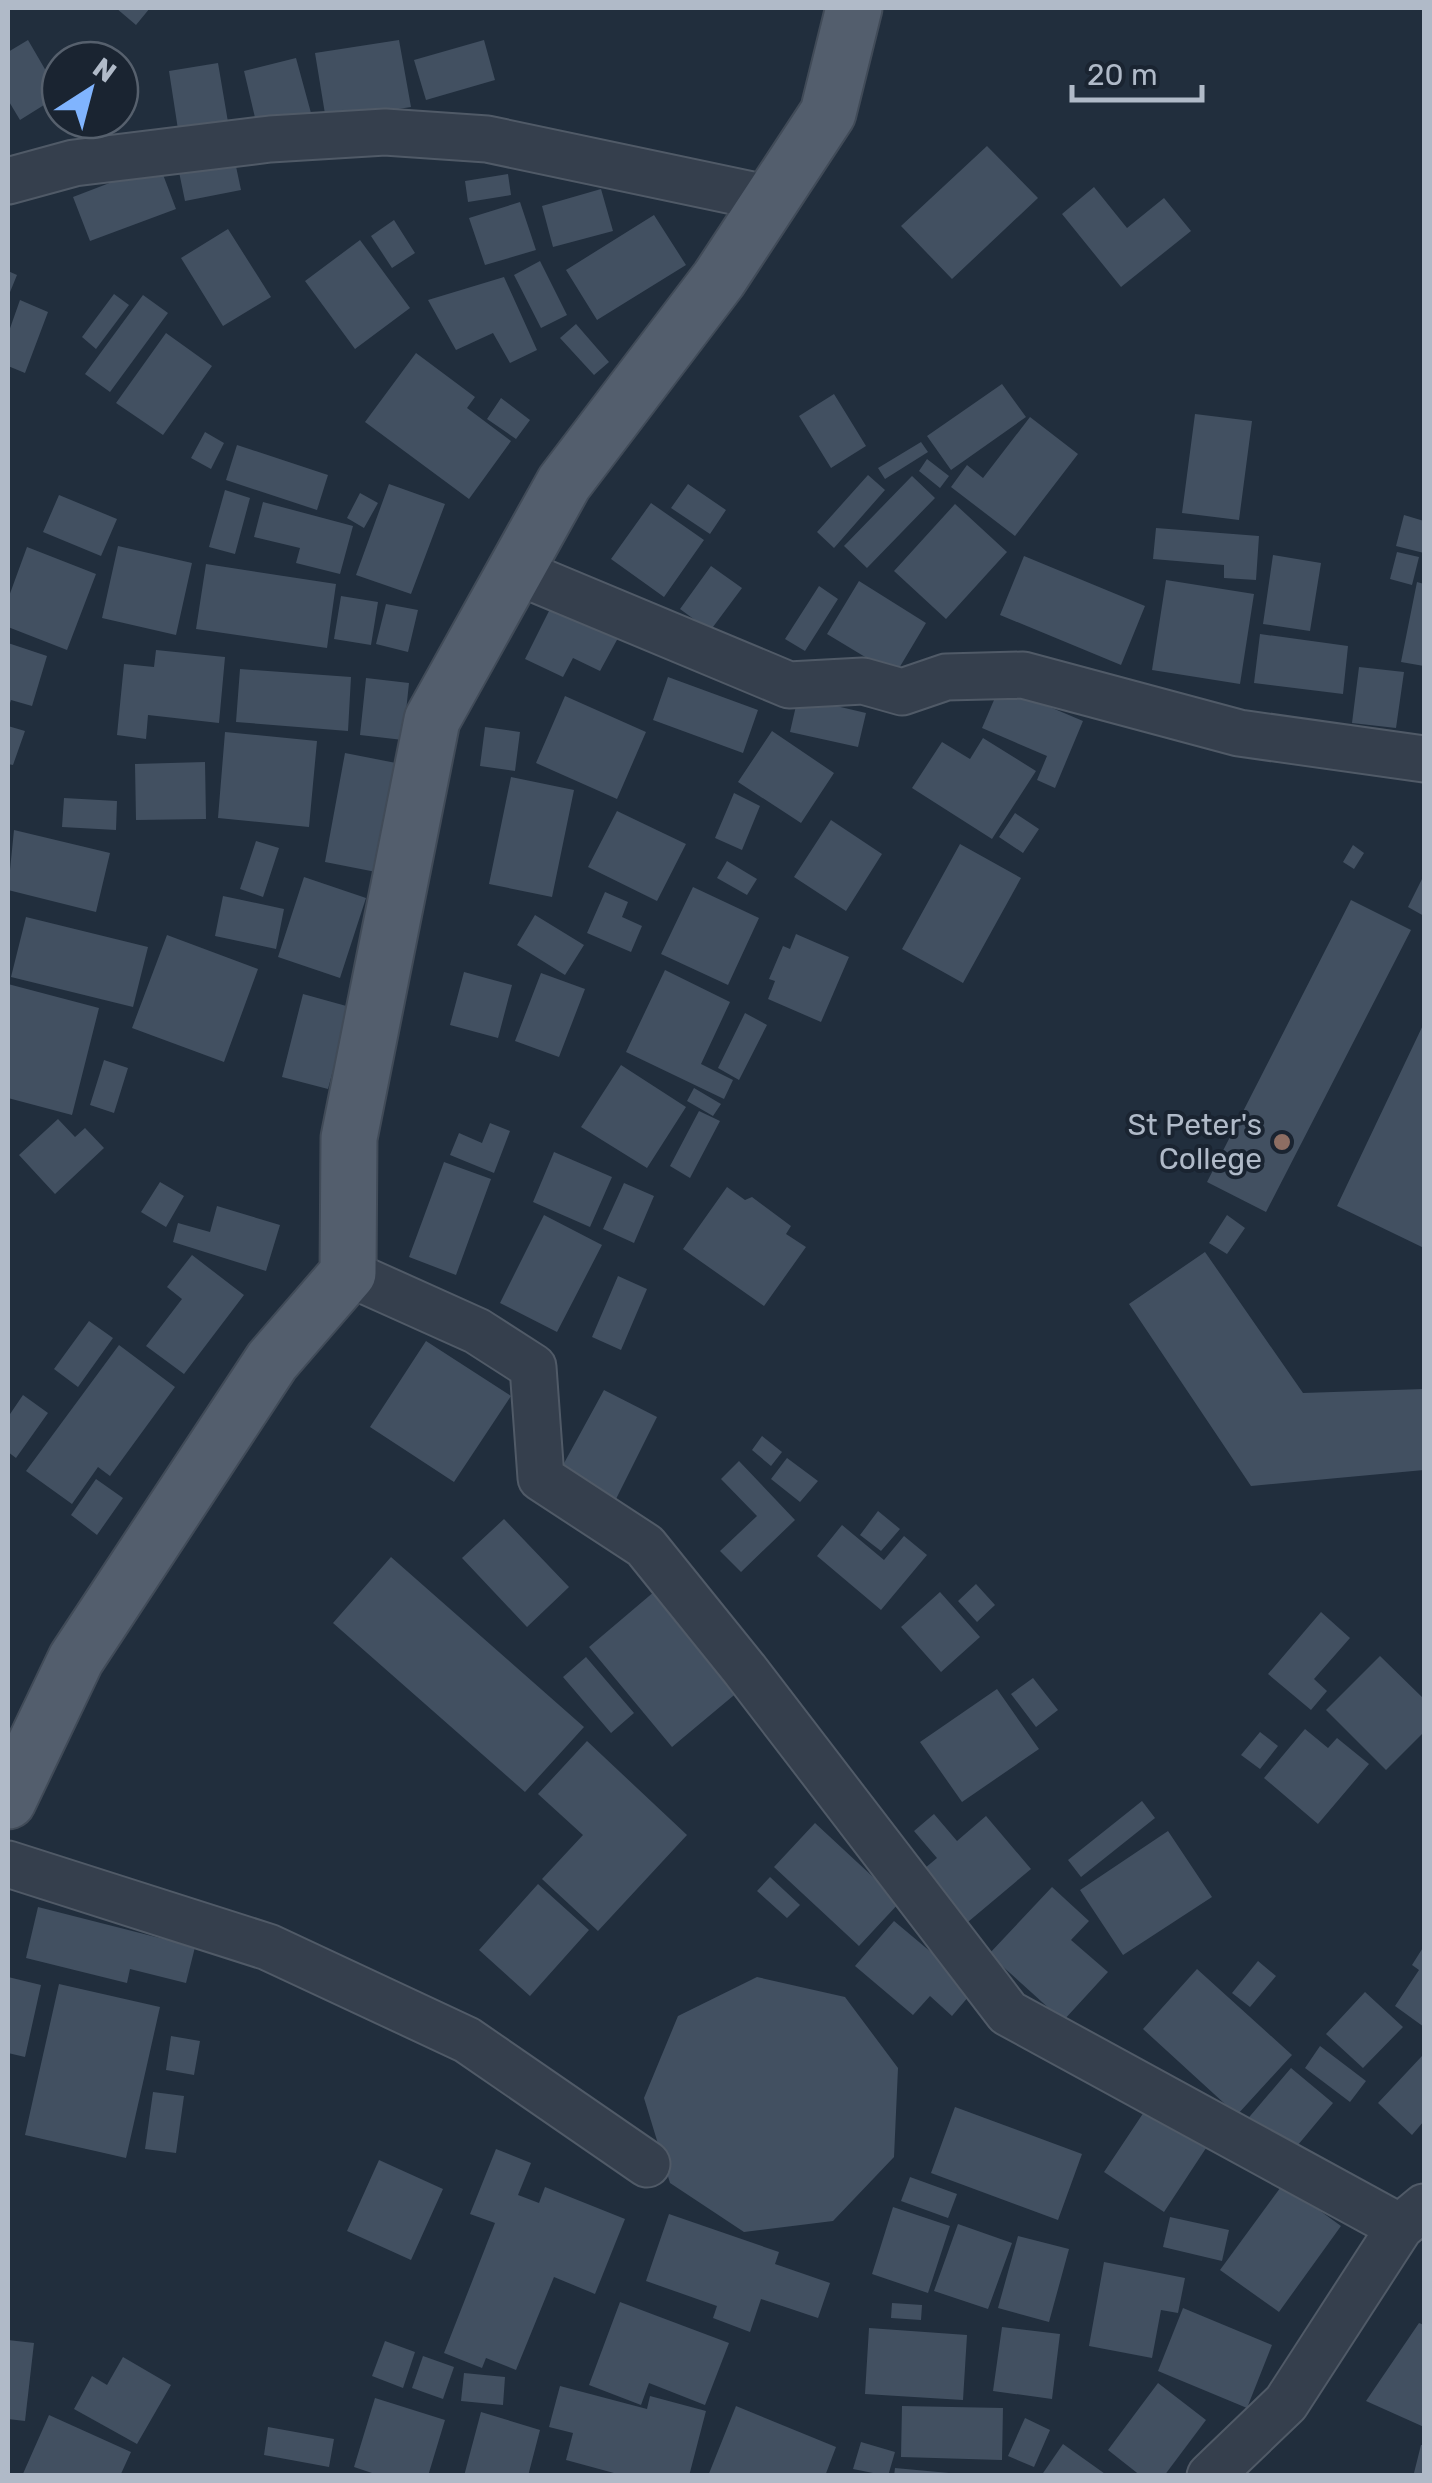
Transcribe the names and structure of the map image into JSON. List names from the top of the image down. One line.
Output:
{"places":["St Peter's College"],"scale_bar":"20 m","north":"top right"}
